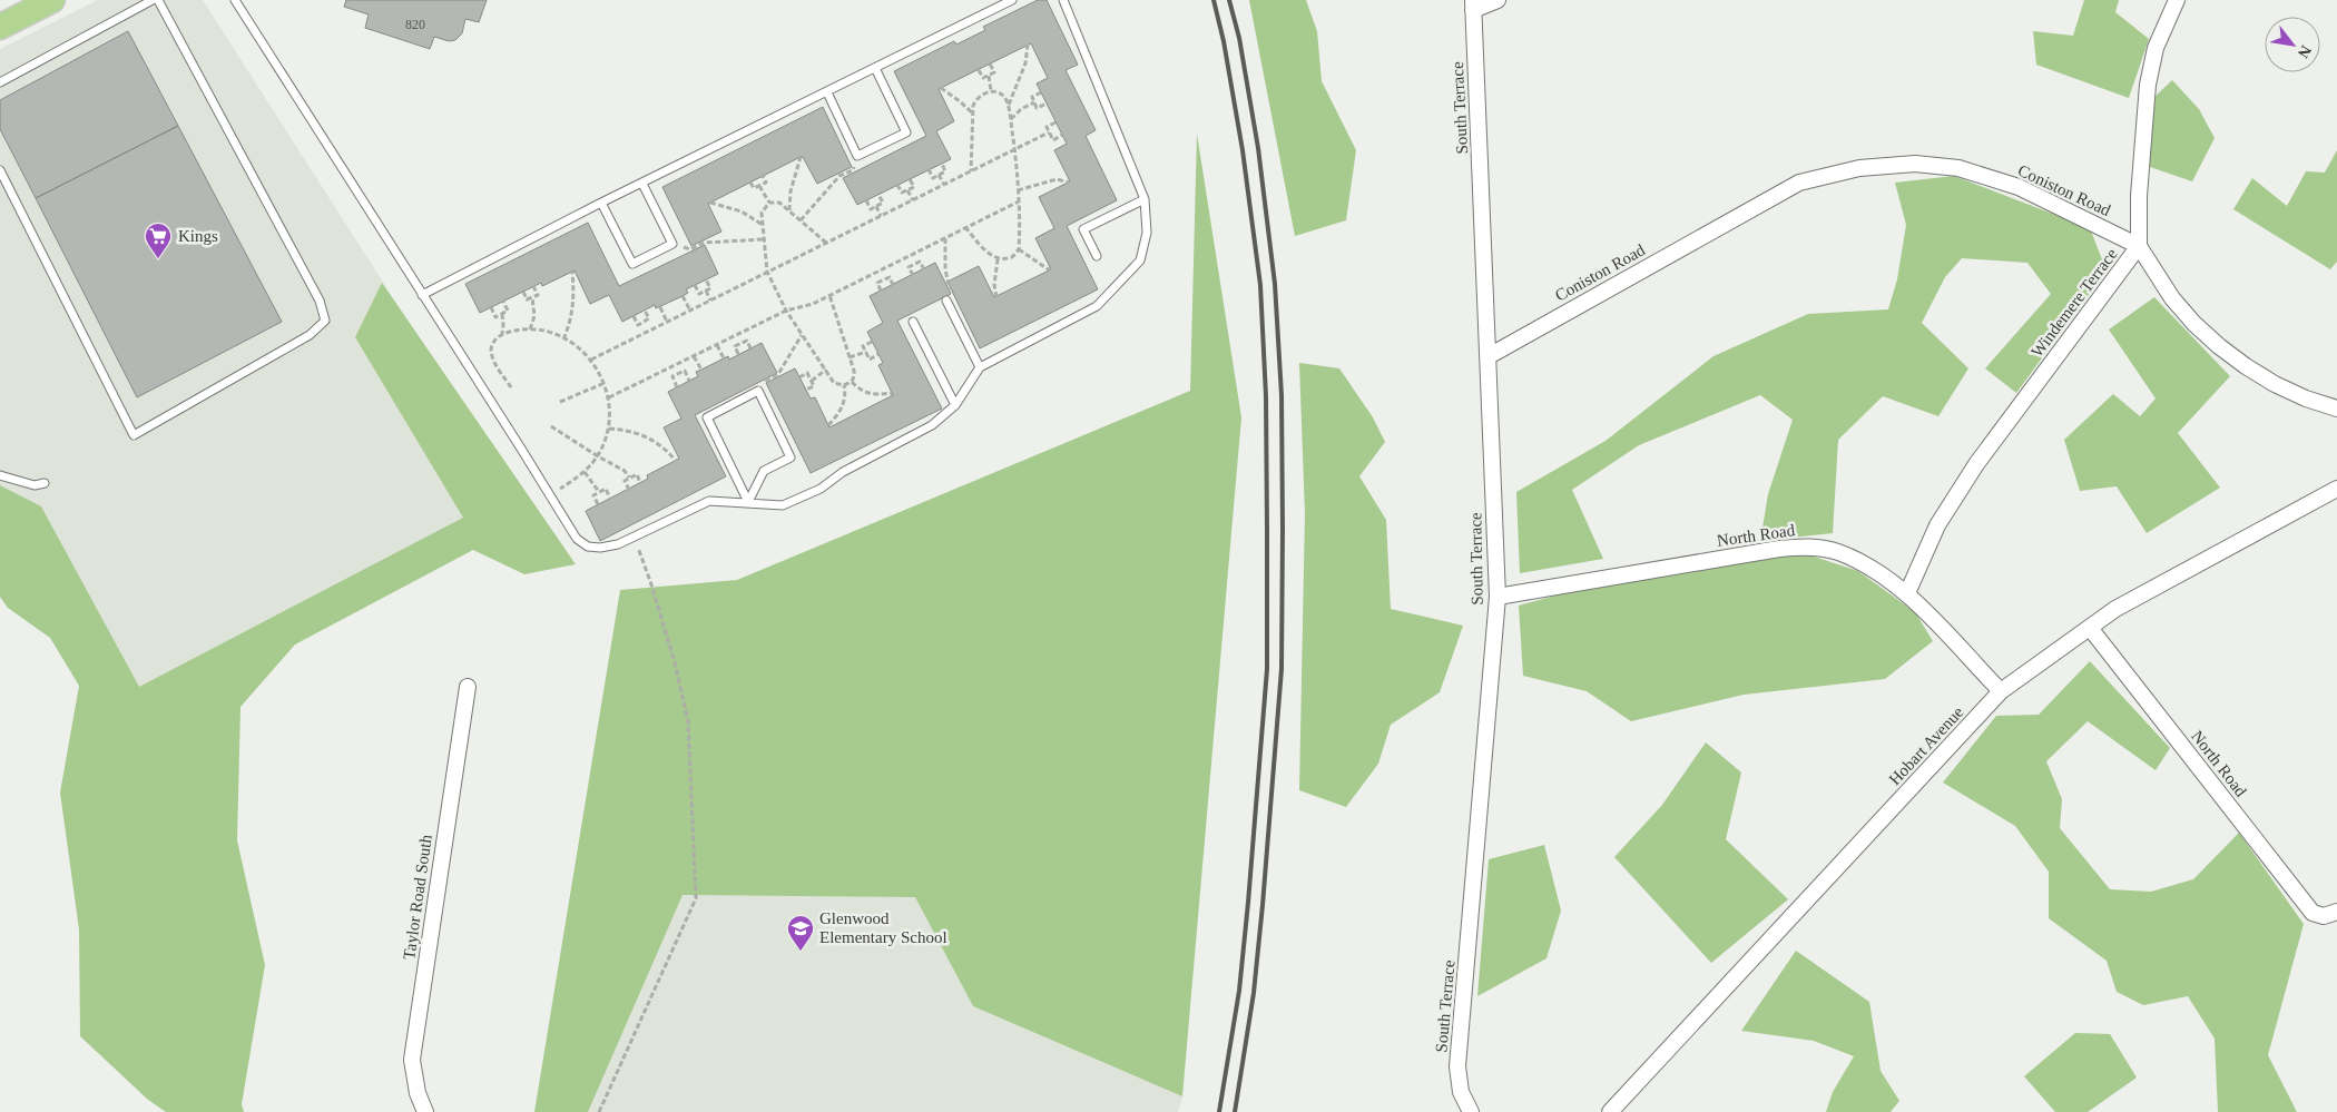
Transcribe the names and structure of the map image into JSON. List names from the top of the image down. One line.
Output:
{"streets":{"street":["South Terrace","Coniston Road","Windemere Terrace","North Road","Hobart Avenue","Taylor Road South"]},"crossings":[["South Terrace","Coniston Road"],["South Terrace","North Road"],["Coniston Road","Windemere Terrace"],["Windemere Terrace","North Road"],["North Road","Hobart Avenue"]],"places":{"supermarket":["Kings"],"school or university":["Glenwood Elementary School"]},"house_numbers":["820"],"north":"bottom right"}
